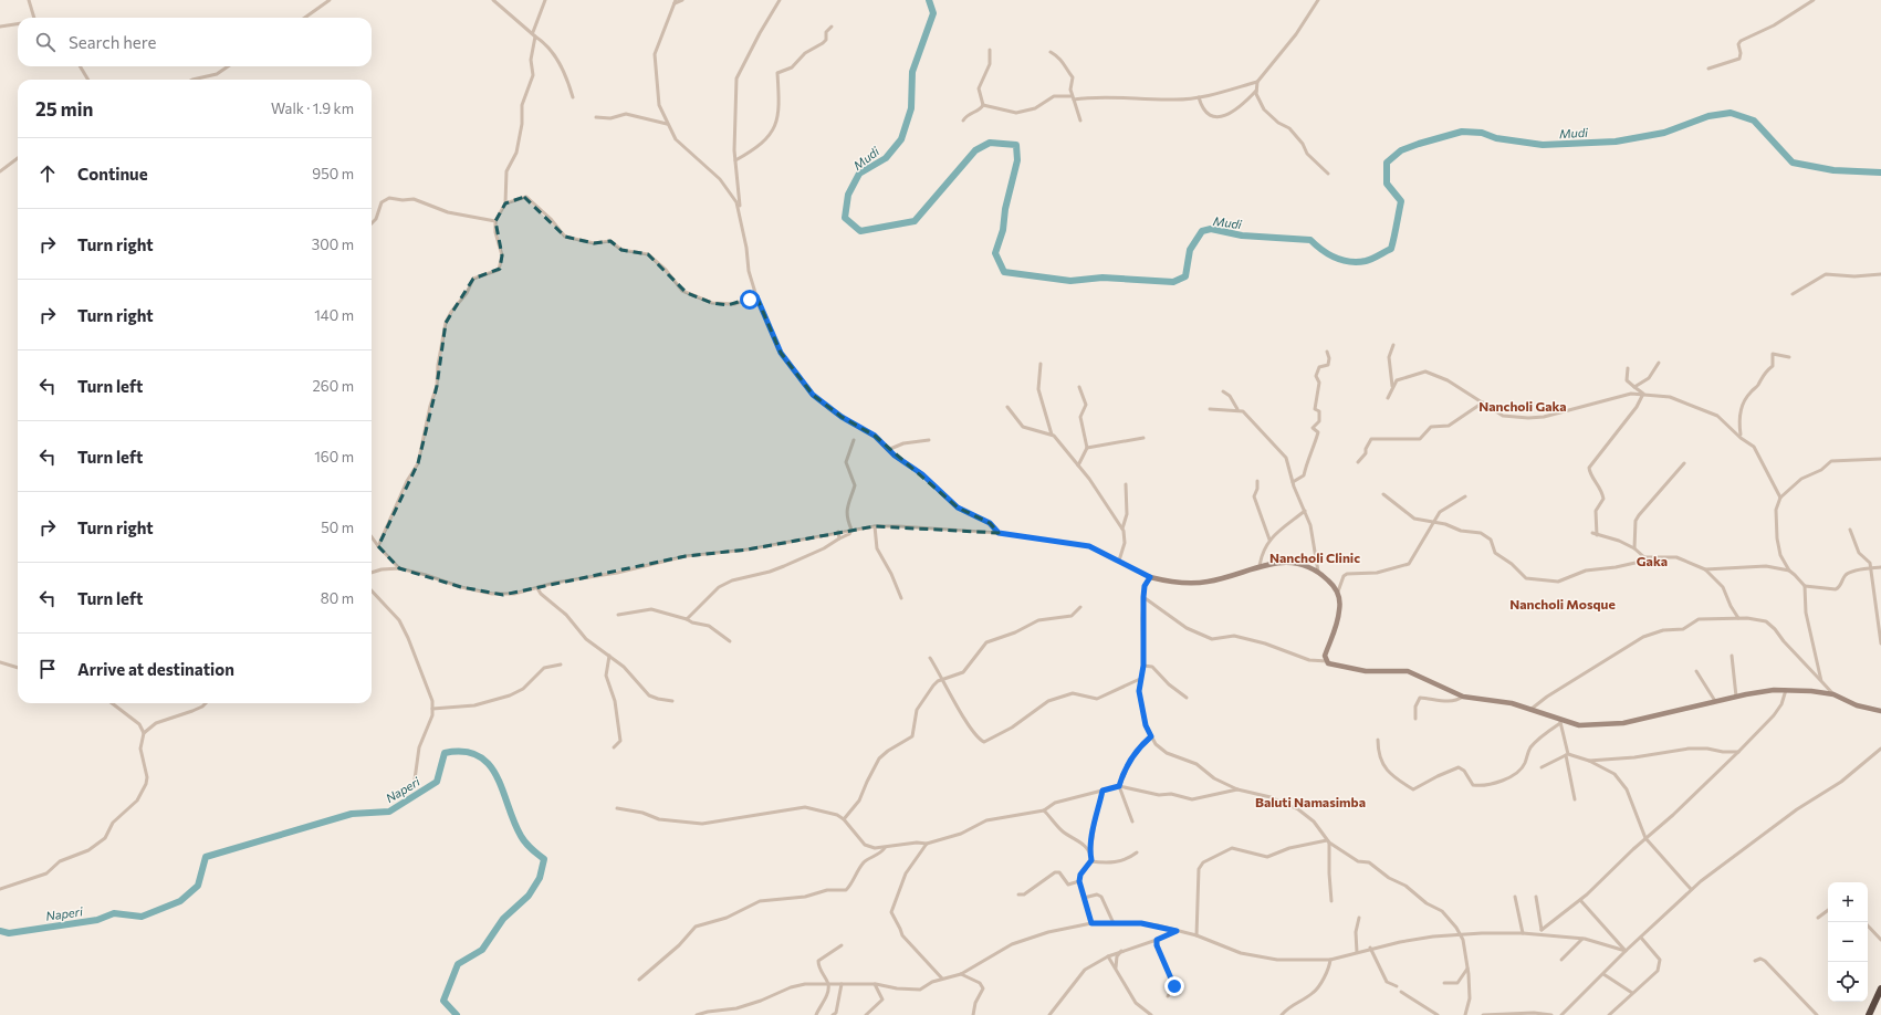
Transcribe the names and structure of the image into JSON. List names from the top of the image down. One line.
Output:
{"districts":["Nancholi Gaka","Nancholi Clinic","Gaka","Nancholi Mosque","Baluti Namasimba"],"water":["Mudi","Naperi"],"page":{"search":"Search here","heading":["25 min","Walk · 1.9 km"],"list":[["Continue","950 m"],["Turn right","300 m"],["Turn right","140 m"],["Turn left","260 m"],["Turn left","160 m"],["Turn right","50 m"],["Turn left","80 m"],"Arrive at destination"],"map_buttons":["+","−"]}}
